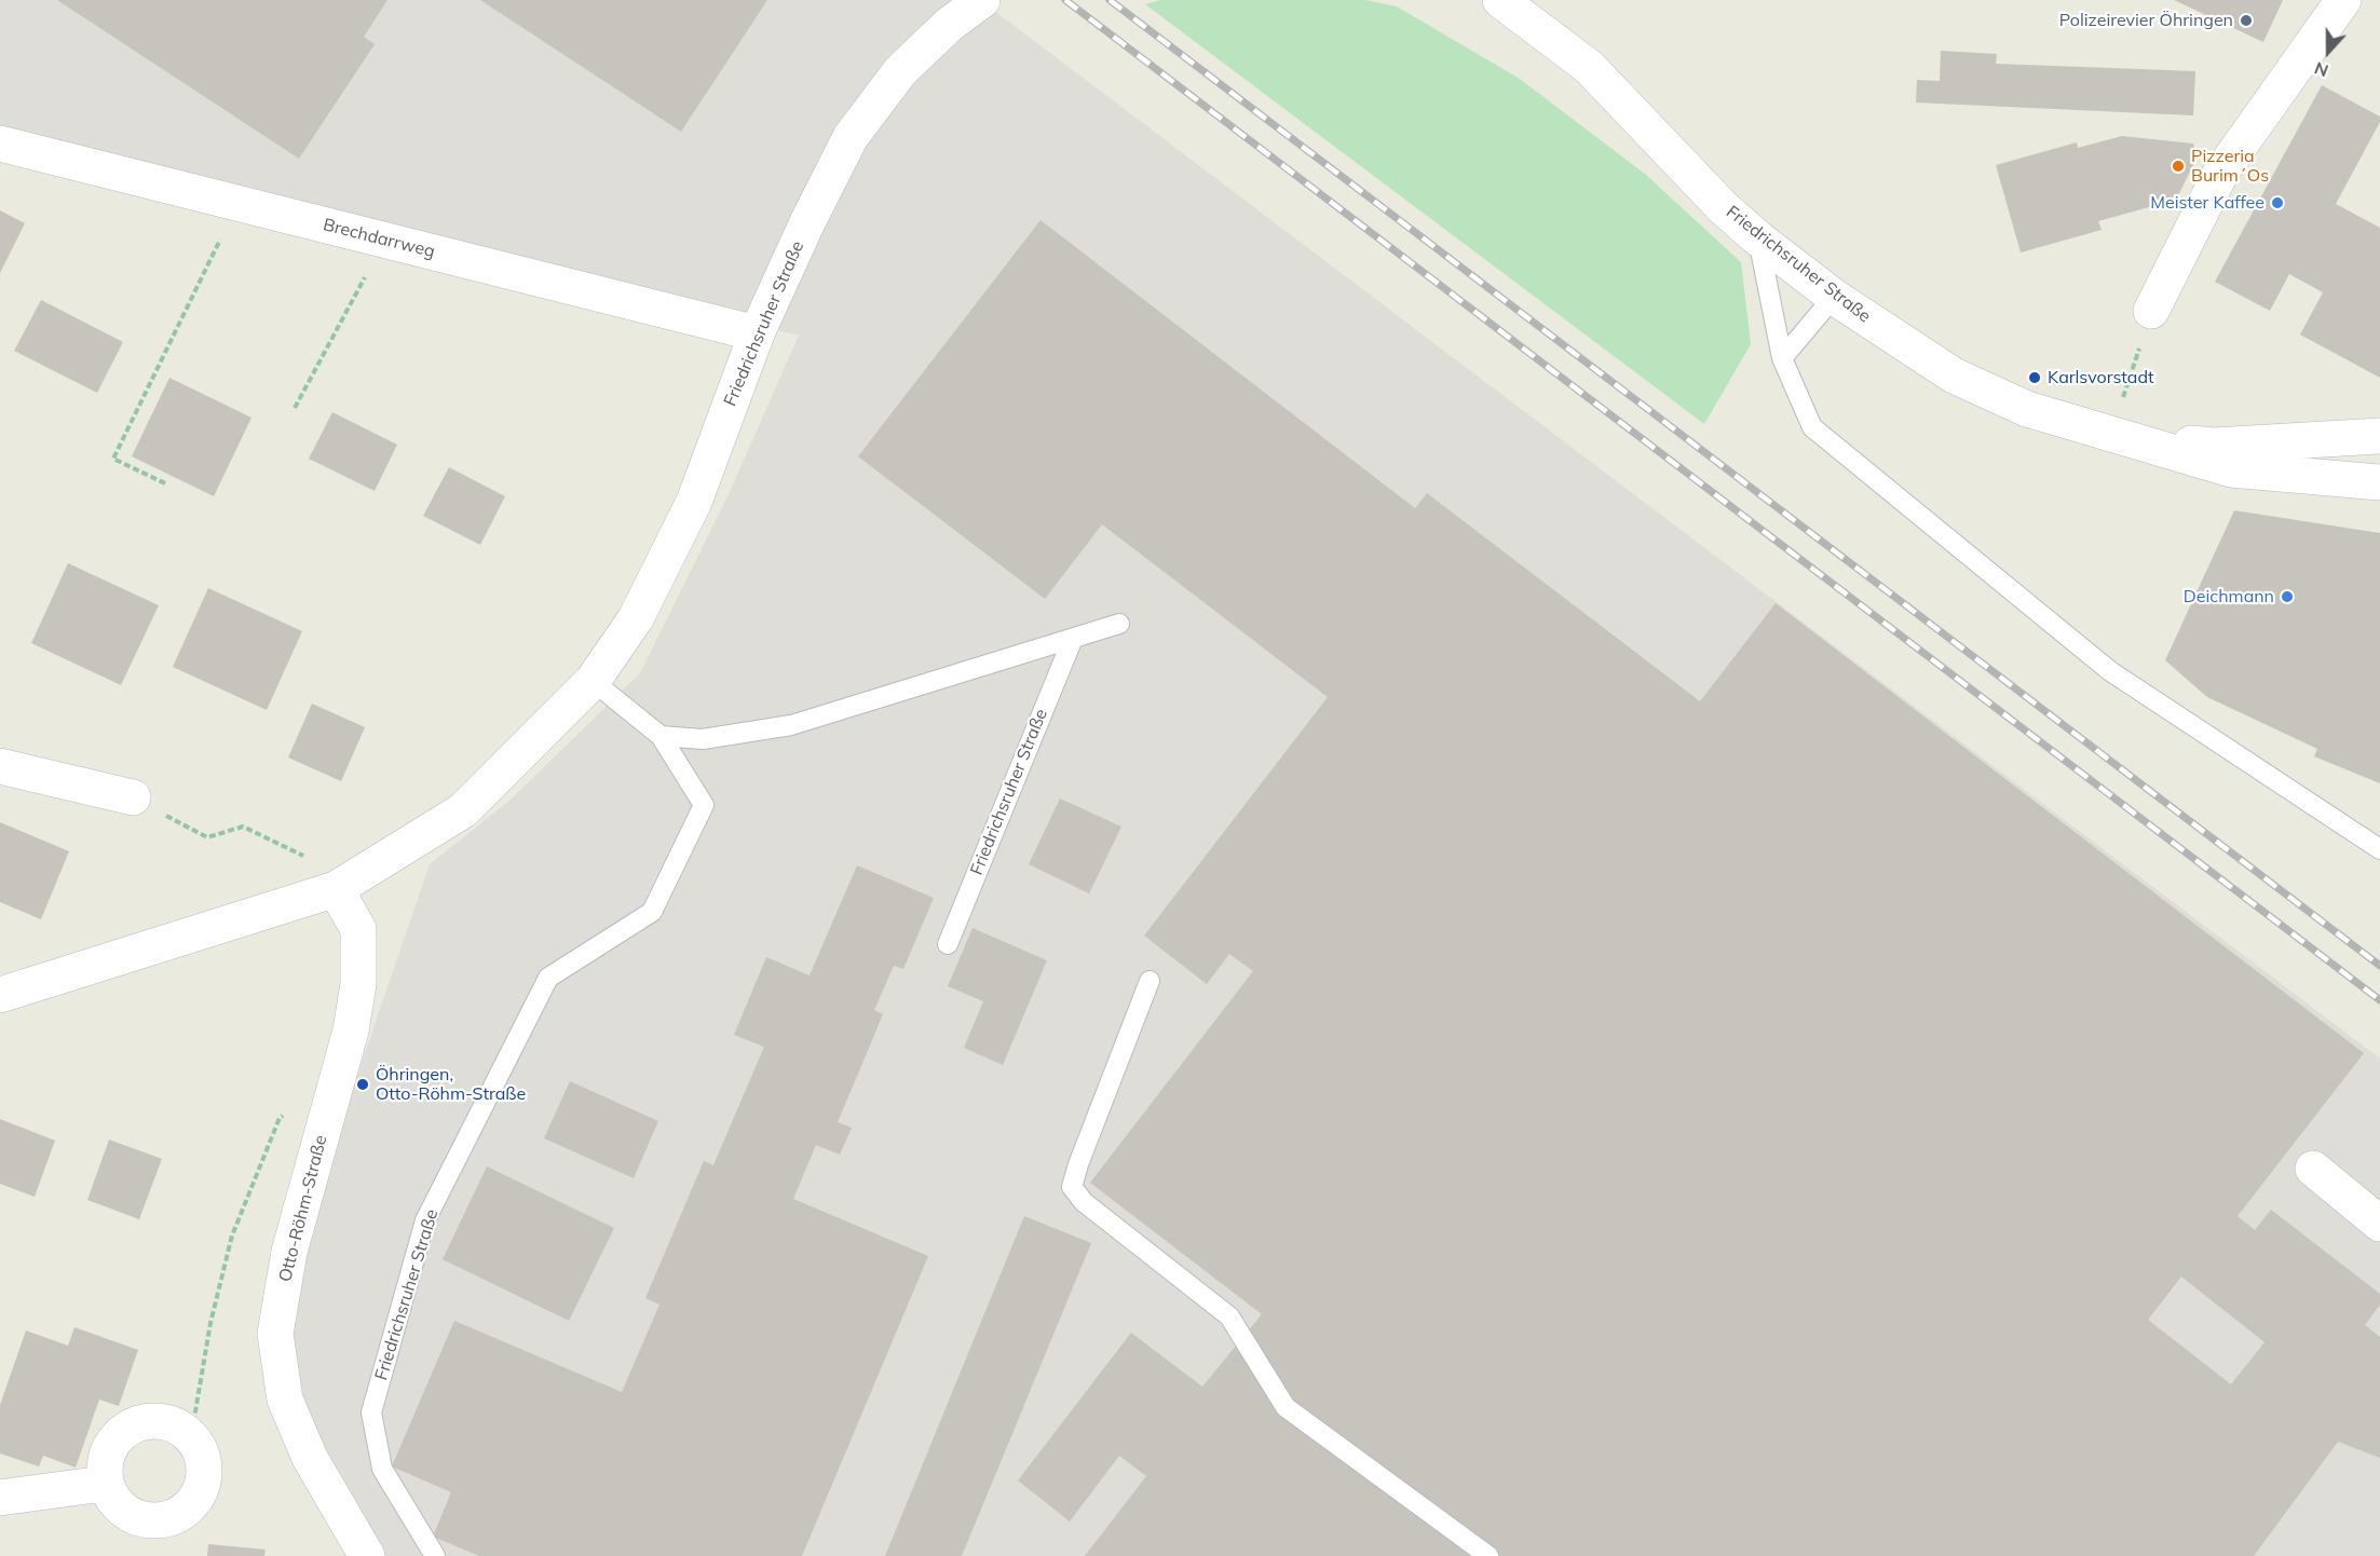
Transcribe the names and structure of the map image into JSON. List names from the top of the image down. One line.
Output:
{"streets":{"main road":["Brechdarrweg","Friedrichsruher Straße","Otto-Röhm-Straße"]},"crossings":[["Brechdarrweg","Friedrichsruher Straße"],["Friedrichsruher Straße","Otto-Röhm-Straße"]],"places":["Polizeirevier Öhringen","Pizzeria Burim´Os","Meister Kaffee","Karlsvorstadt","Deichmann","Öhringen, Otto-Röhm-Straße"],"north":"bottom"}
